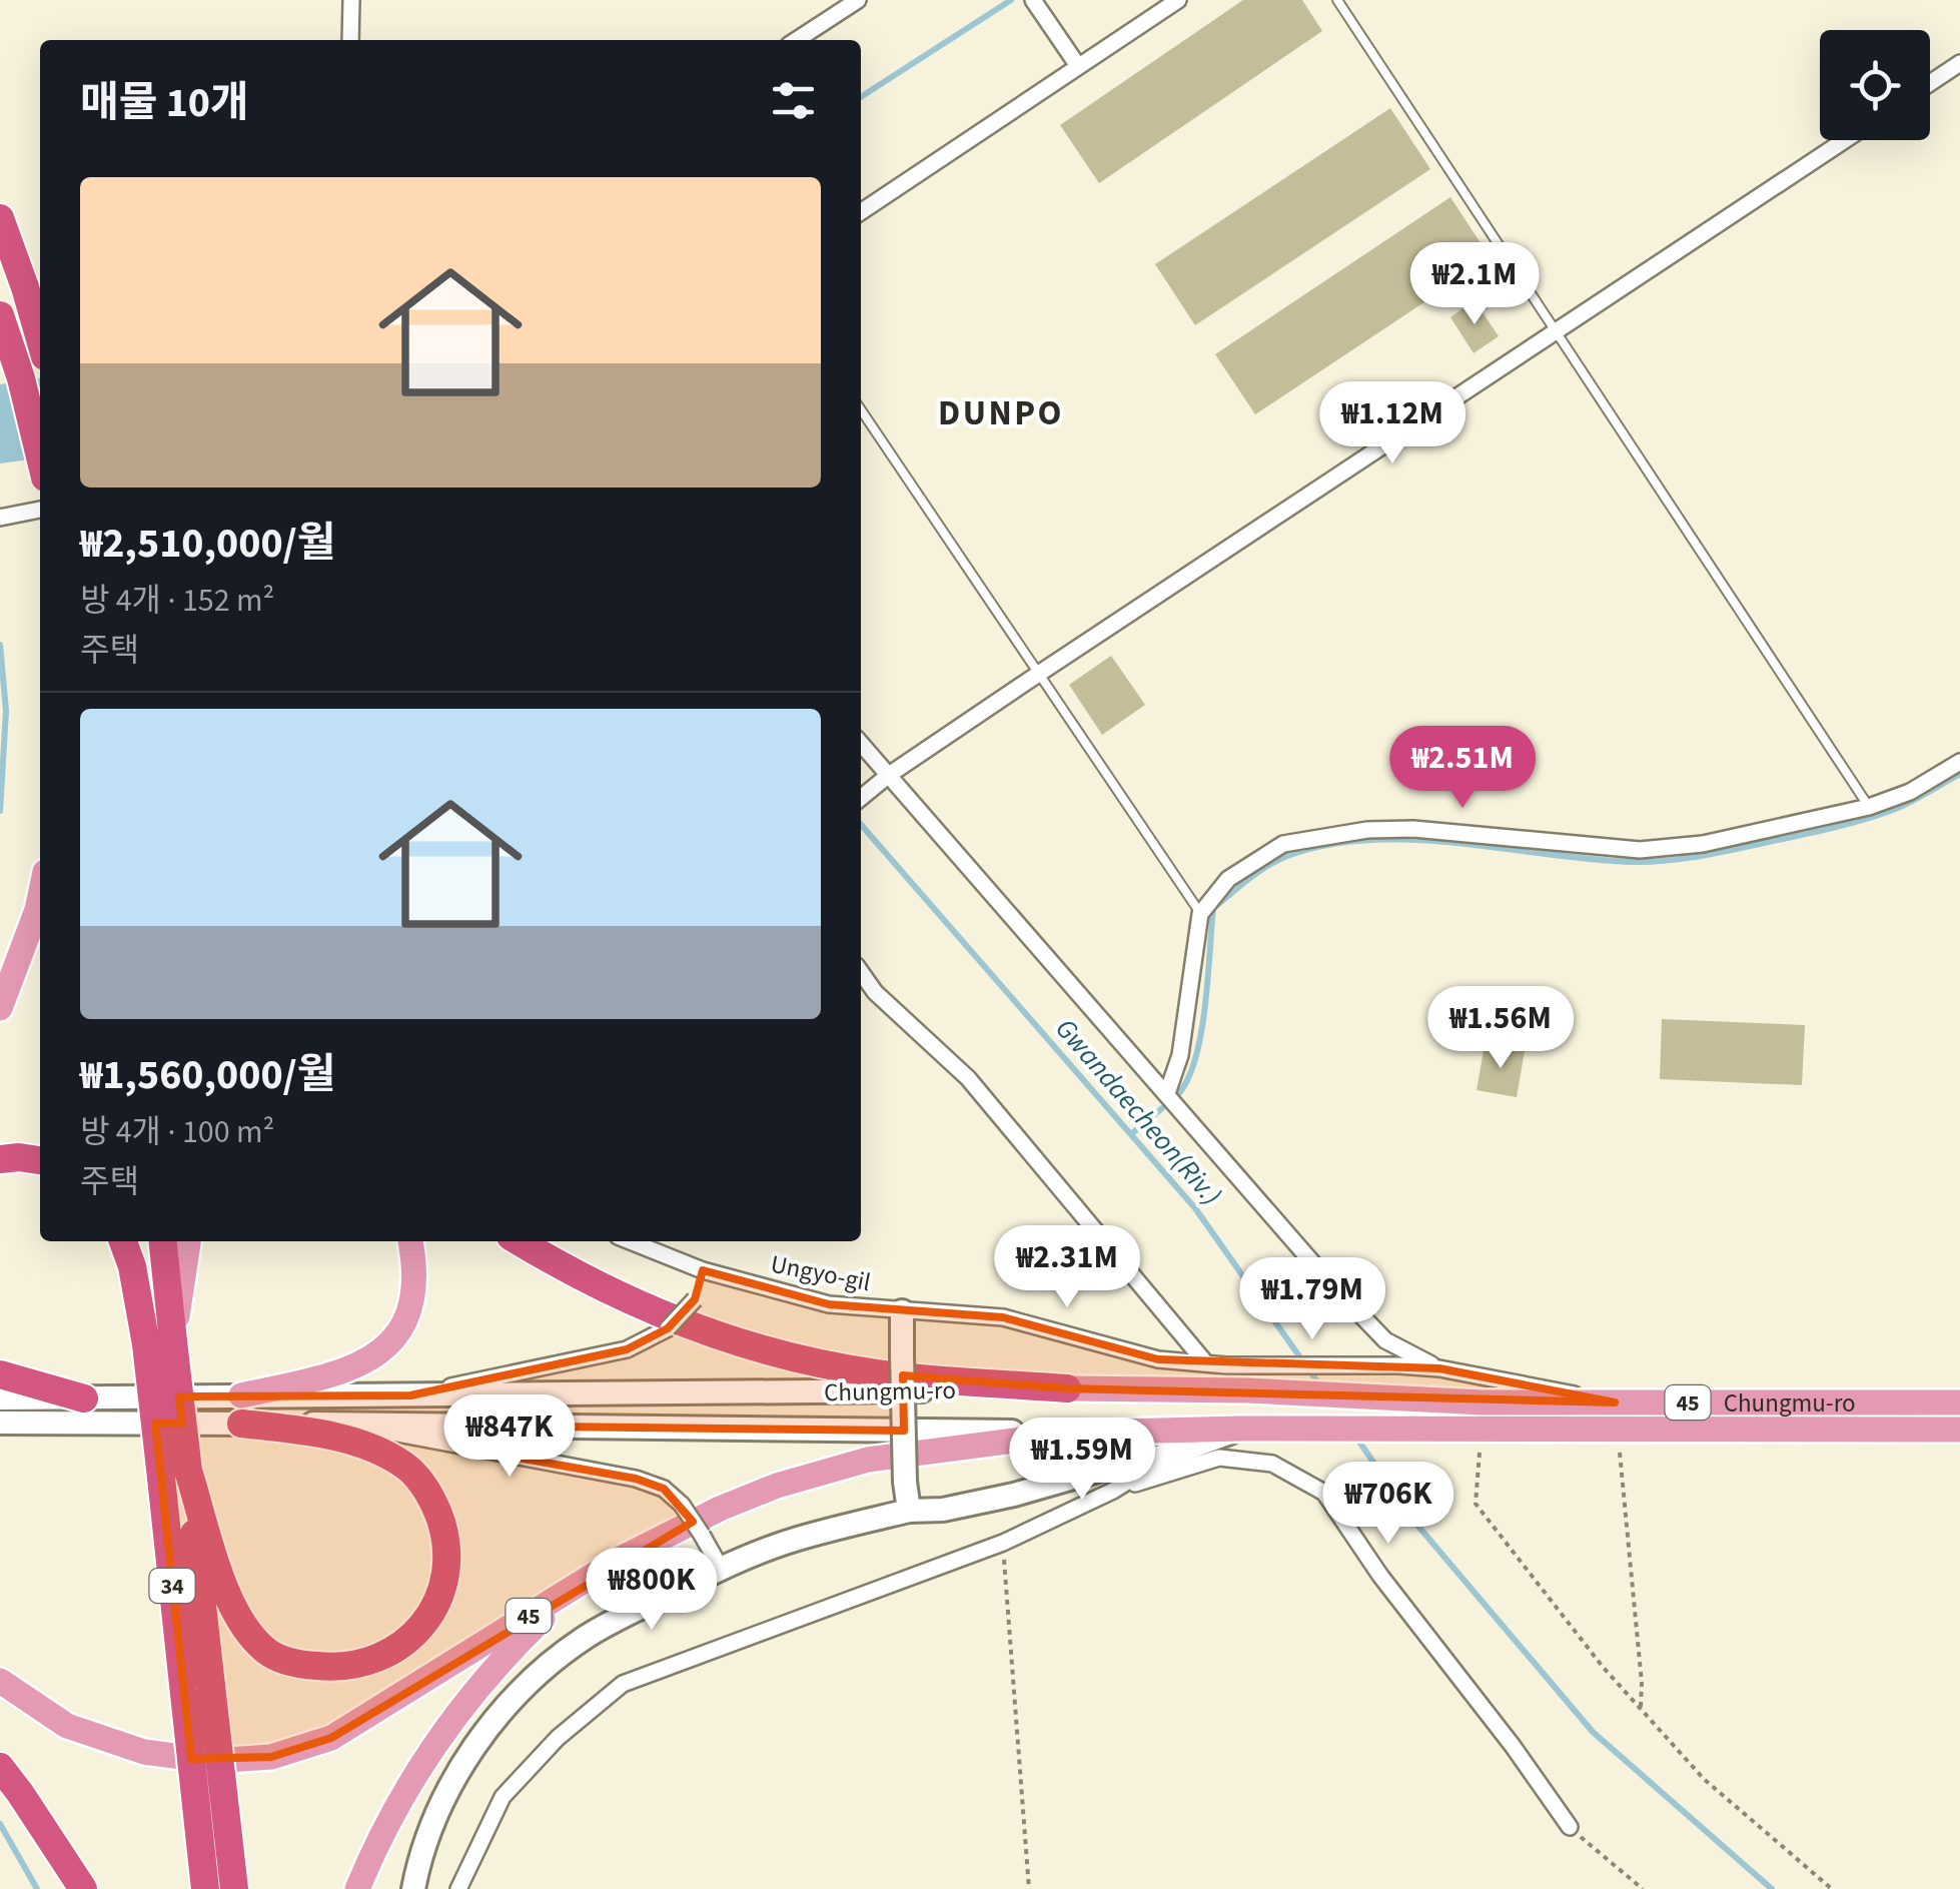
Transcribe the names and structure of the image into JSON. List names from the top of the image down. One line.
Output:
{"streets":{"highway":["45","34"],"main road":["Chungmu-ro"],"street":["Ungyo-gil"]},"crossings":[["Chungmu-ro","45"]],"districts":["DUNPO"],"water":["Gwandaecheon(Riv.)"],"page":{"heading":"매물 10개","list":[{"name":"₩2,510,000/월","note":"방 4개 · 152 m² · 주택"},{"name":"₩1,560,000/월","note":"방 4개 · 100 m² · 주택"}],"price":["₩2.1M","₩1.12M","₩2.51M","₩1.56M","₩2.31M","₩1.79M","₩847K","₩1.59M","₩706K","₩800K"]}}
